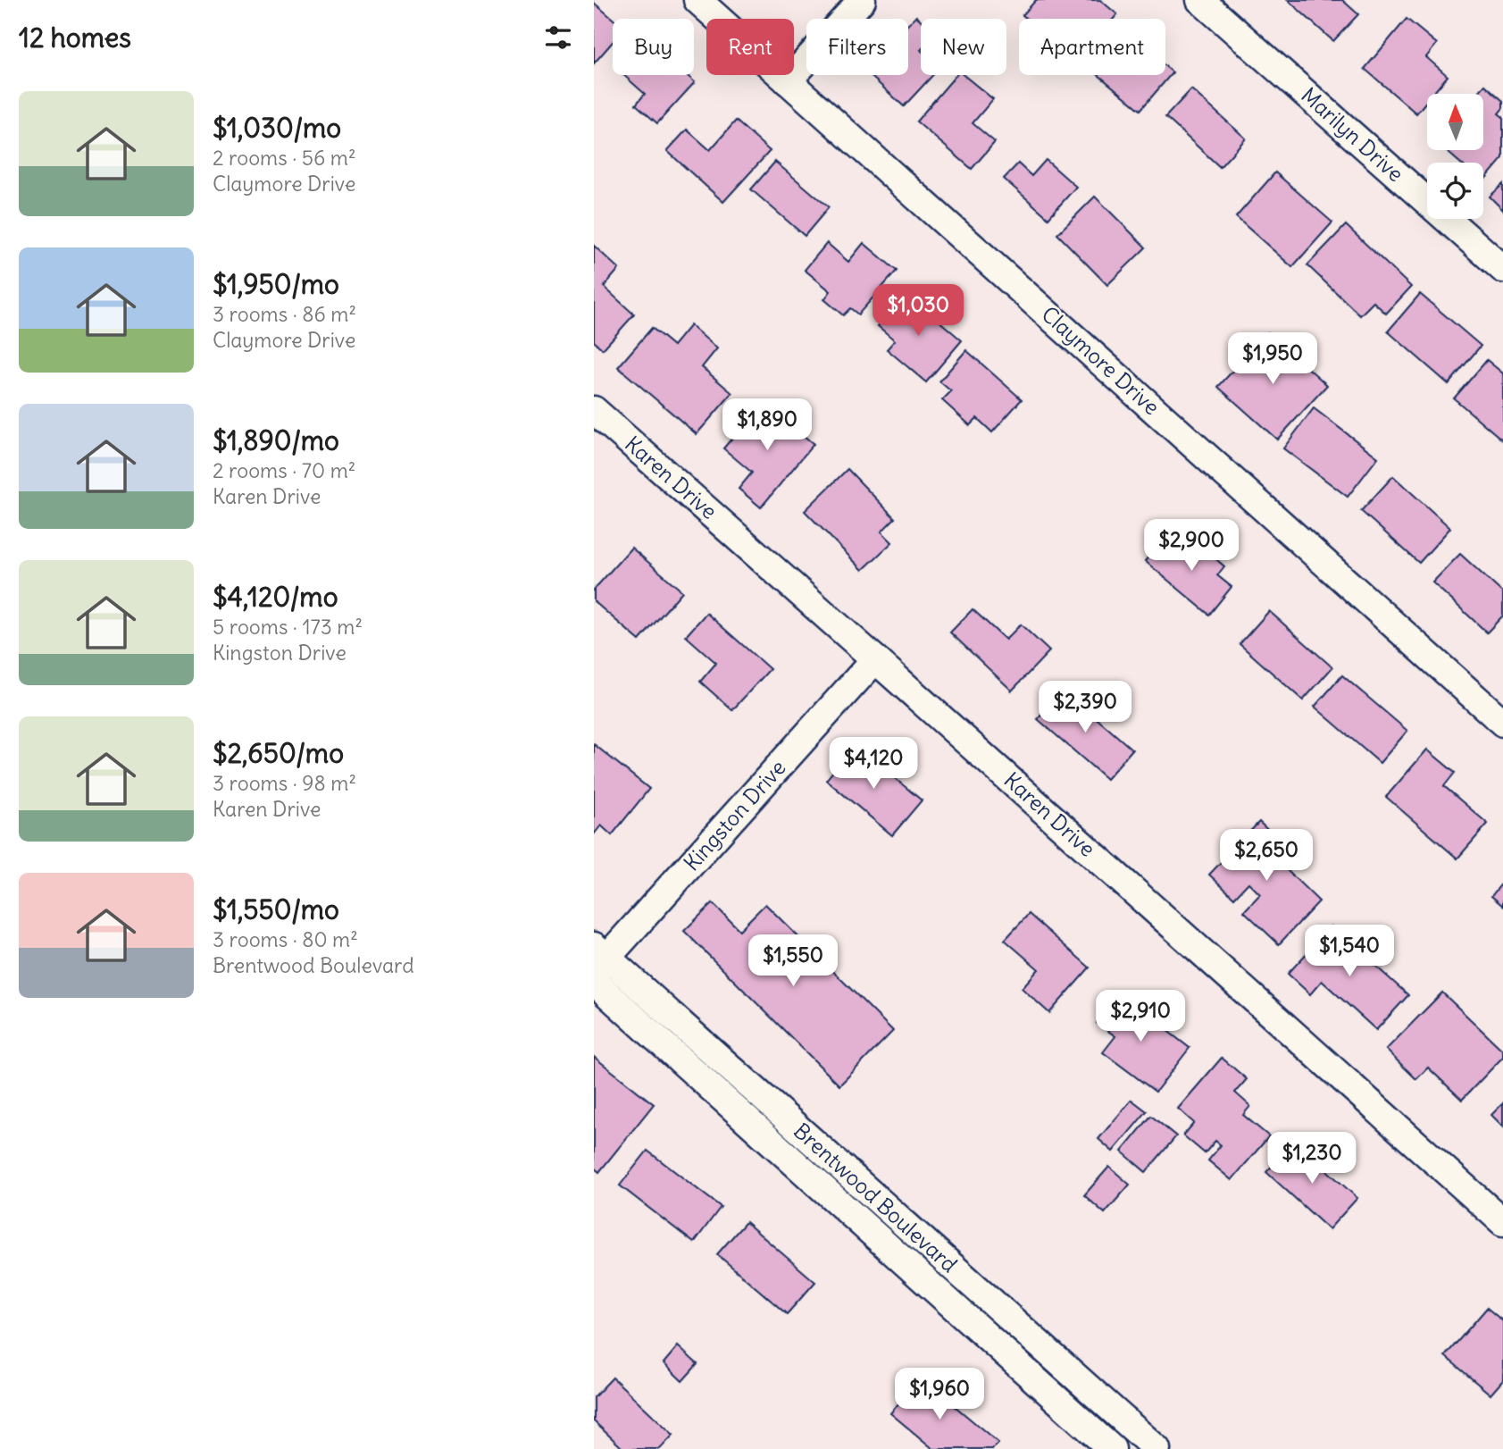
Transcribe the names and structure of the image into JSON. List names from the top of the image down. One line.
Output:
{"streets":{"street":["Marilyn Drive","Claymore Drive","Karen Drive","Kingston Drive","Brentwood Boulevard"]},"crossings":[["Karen Drive","Kingston Drive"],["Kingston Drive","Brentwood Boulevard"]],"north":"top","page":{"heading":"12 homes","chip":["Buy","Rent","Filters","New","Apartment"],"list":[{"name":"$1,030/mo","note":"2 rooms · 56 m² · Claymore Drive"},{"name":"$1,950/mo","note":"3 rooms · 86 m² · Claymore Drive"},{"name":"$1,890/mo","note":"2 rooms · 70 m² · Karen Drive"},{"name":"$4,120/mo","note":"5 rooms · 173 m² · Kingston Drive"},{"name":"$2,650/mo","note":"3 rooms · 98 m² · Karen Drive"},{"name":"$1,550/mo","note":"3 rooms · 80 m² · Brentwood Boulevard"}],"price":["$1,030","$1,950","$1,890","$2,900","$2,390","$4,120","$2,650","$1,540","$1,550","$2,910","$1,230","$1,960"]}}
